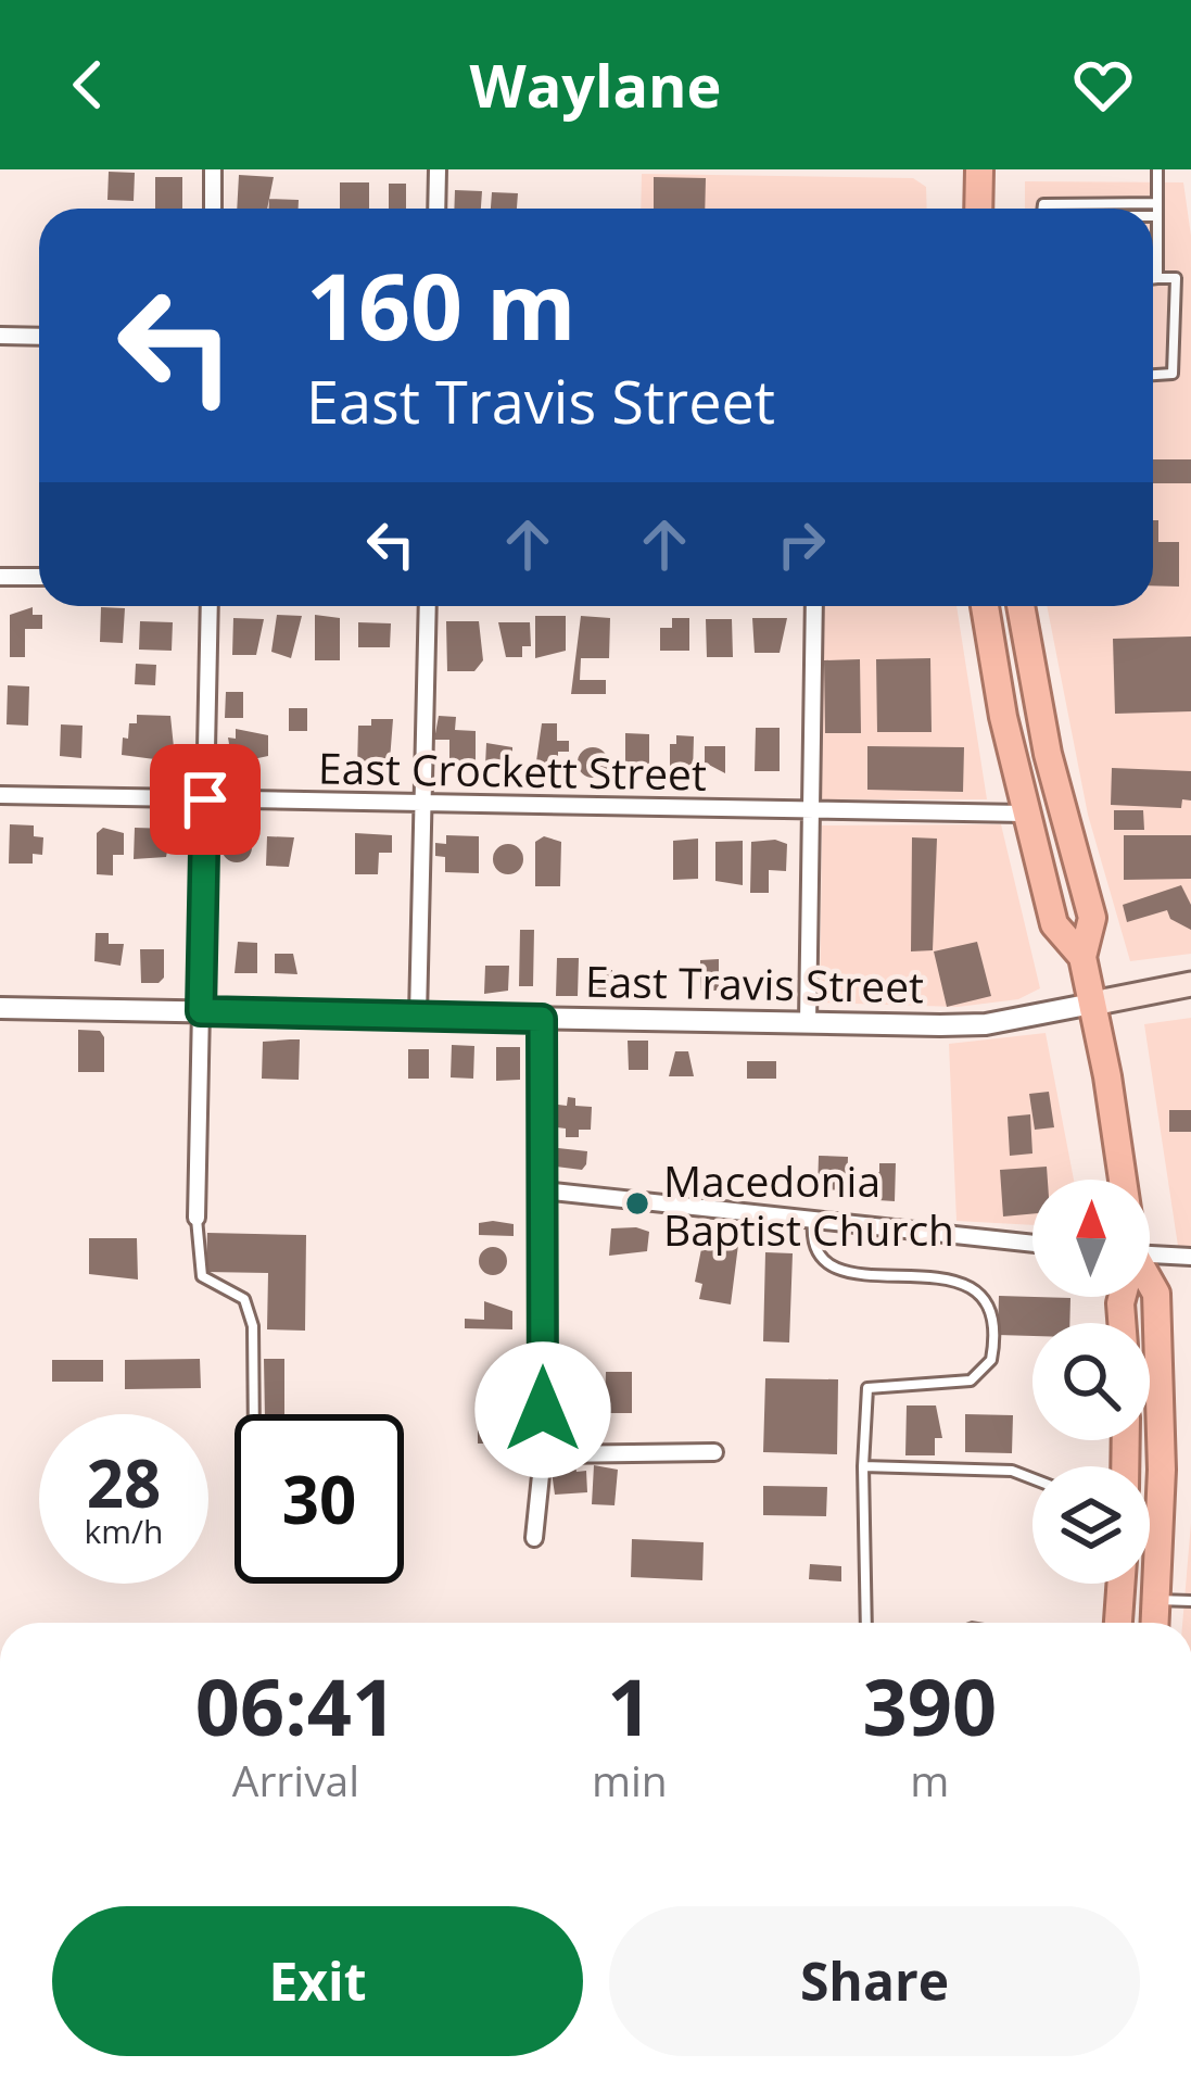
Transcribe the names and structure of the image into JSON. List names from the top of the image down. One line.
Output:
{"streets":{"main road":["East Travis Street"],"street":["East Crockett Street"]},"places":["Macedonia Baptist Church"],"north":"top","page":{"header":"Waylane","turn":["160 m","East Travis Street"],"speed":"28 km/h","limit":"30","eta":["06:41","Arrival","1","min","390","m"],"buttons":["Exit","Share"]}}
